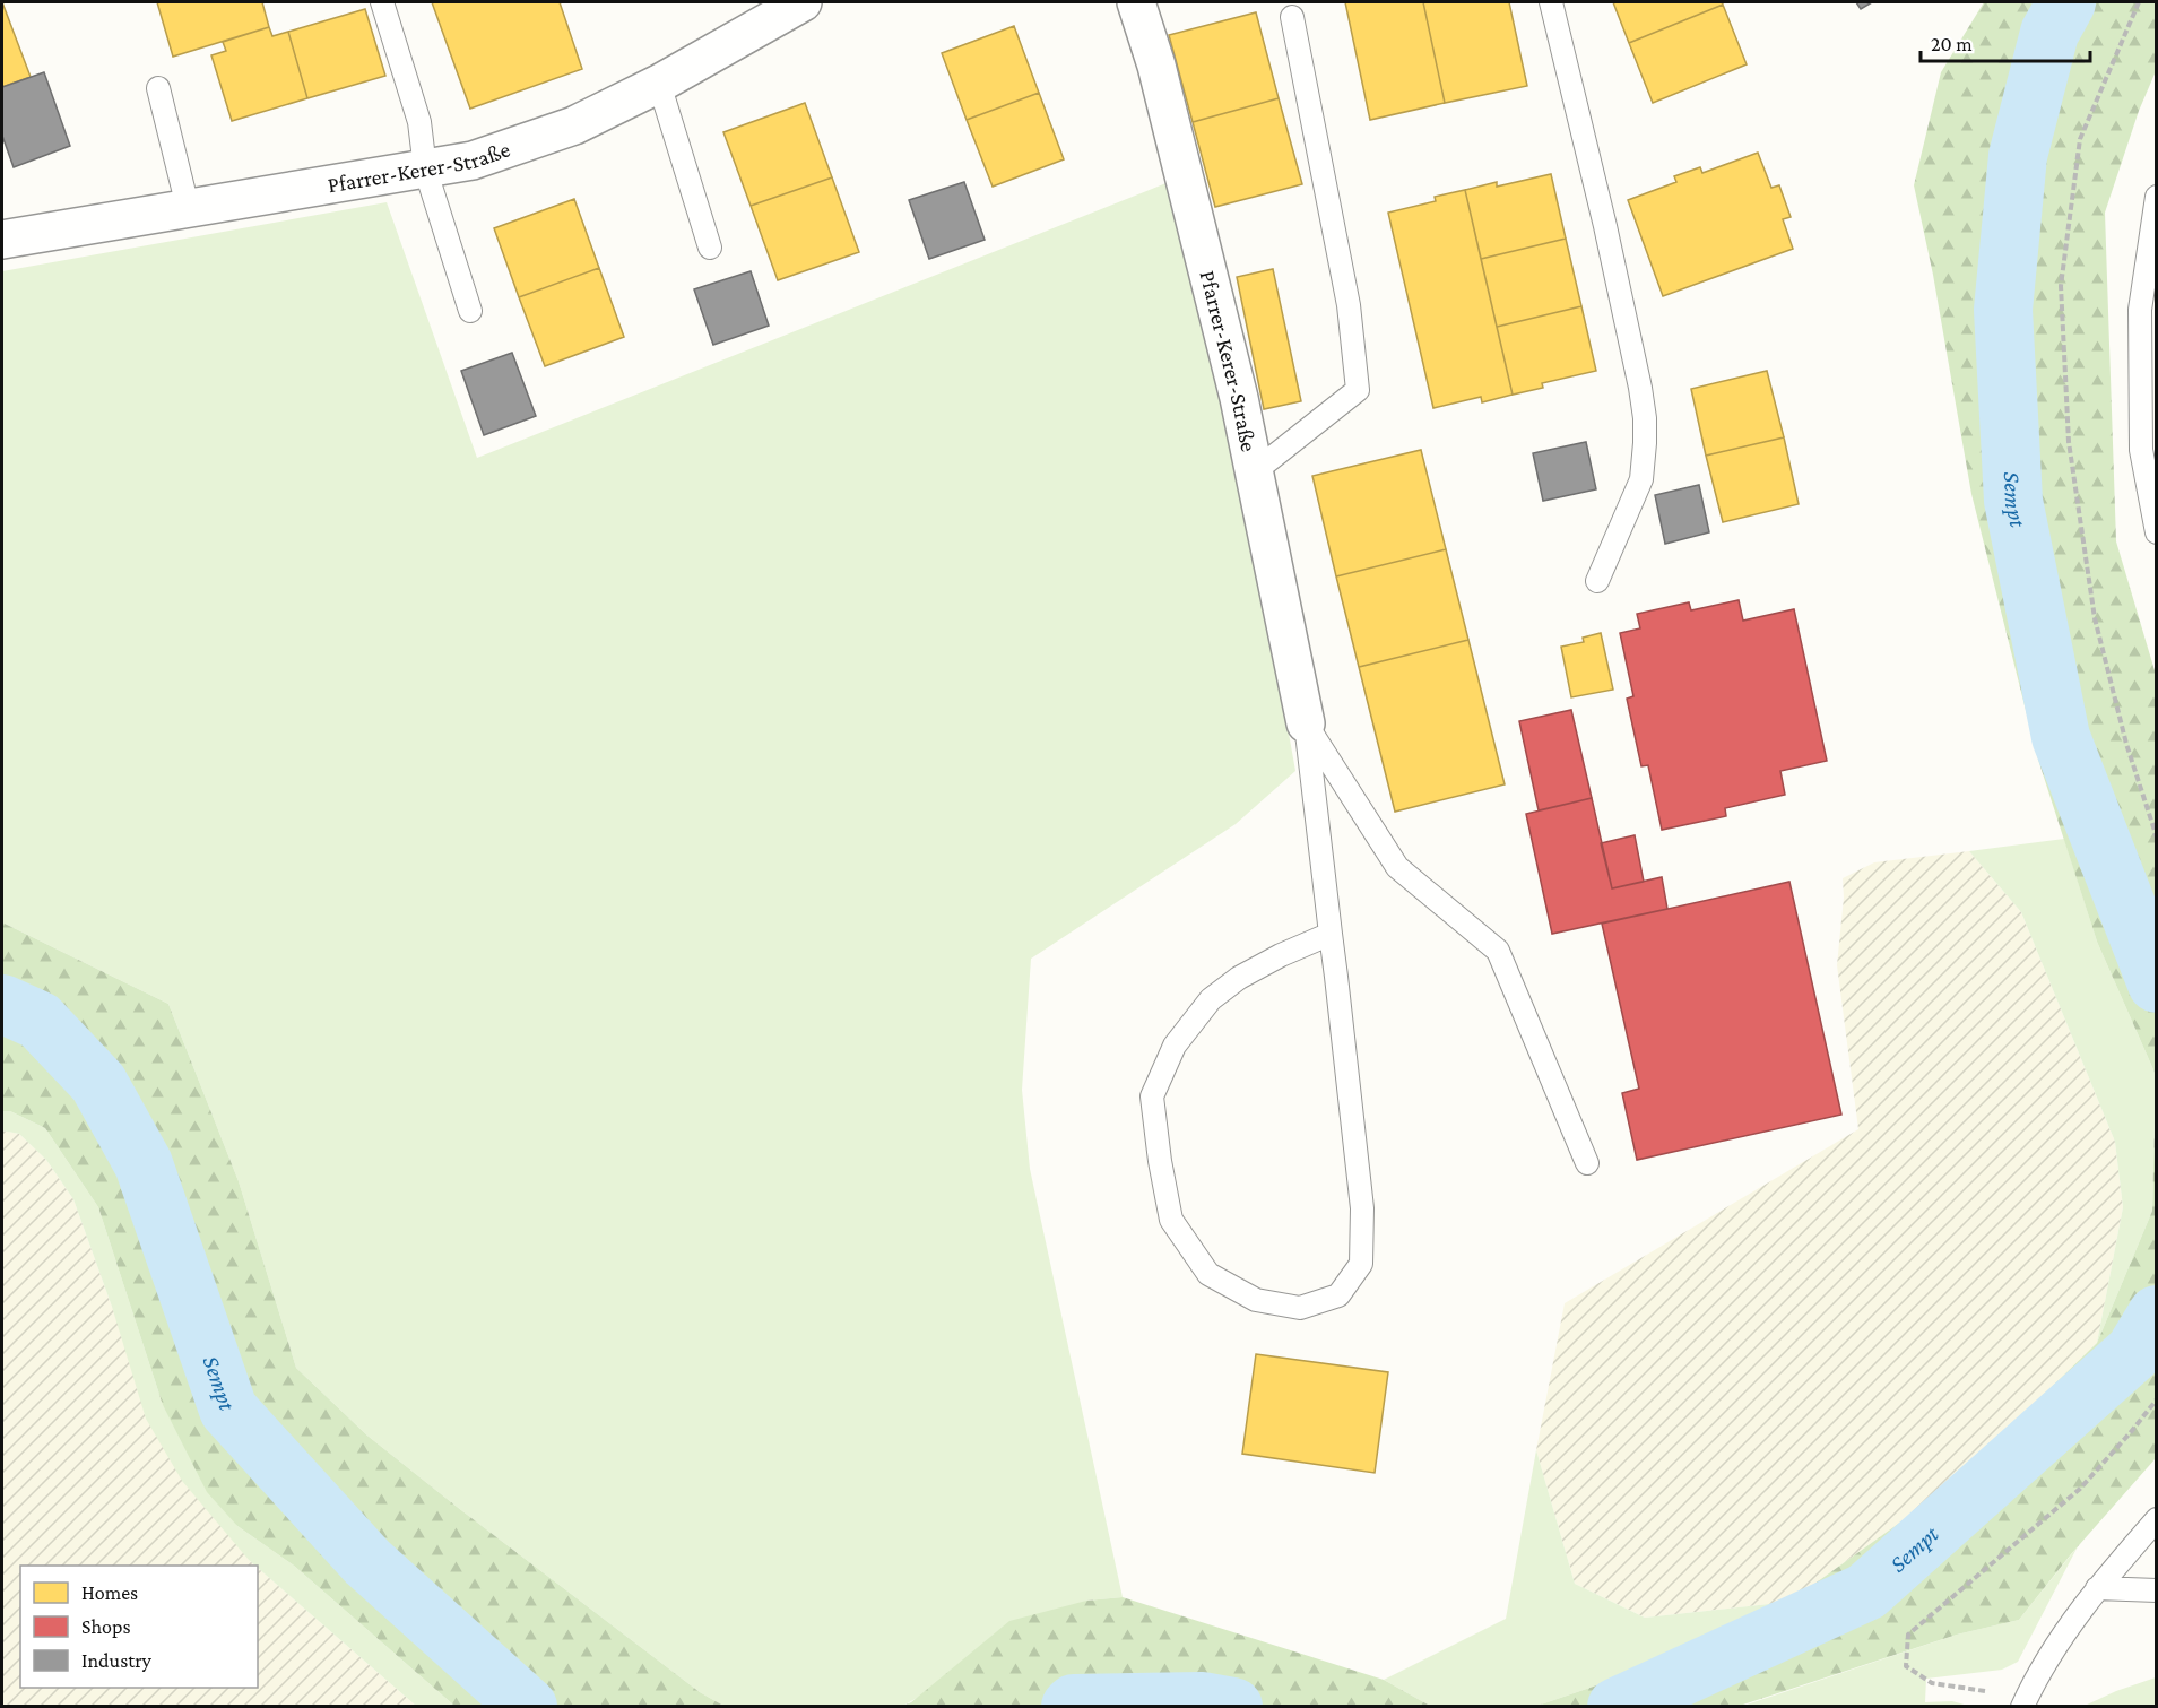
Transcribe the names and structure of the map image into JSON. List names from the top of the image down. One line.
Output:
{"streets":{"street":["Pfarrer-Kerer-Straße"]},"water":["Sempt"],"legend":["Homes","Shops","Industry"],"scale_bar":"20 m"}
